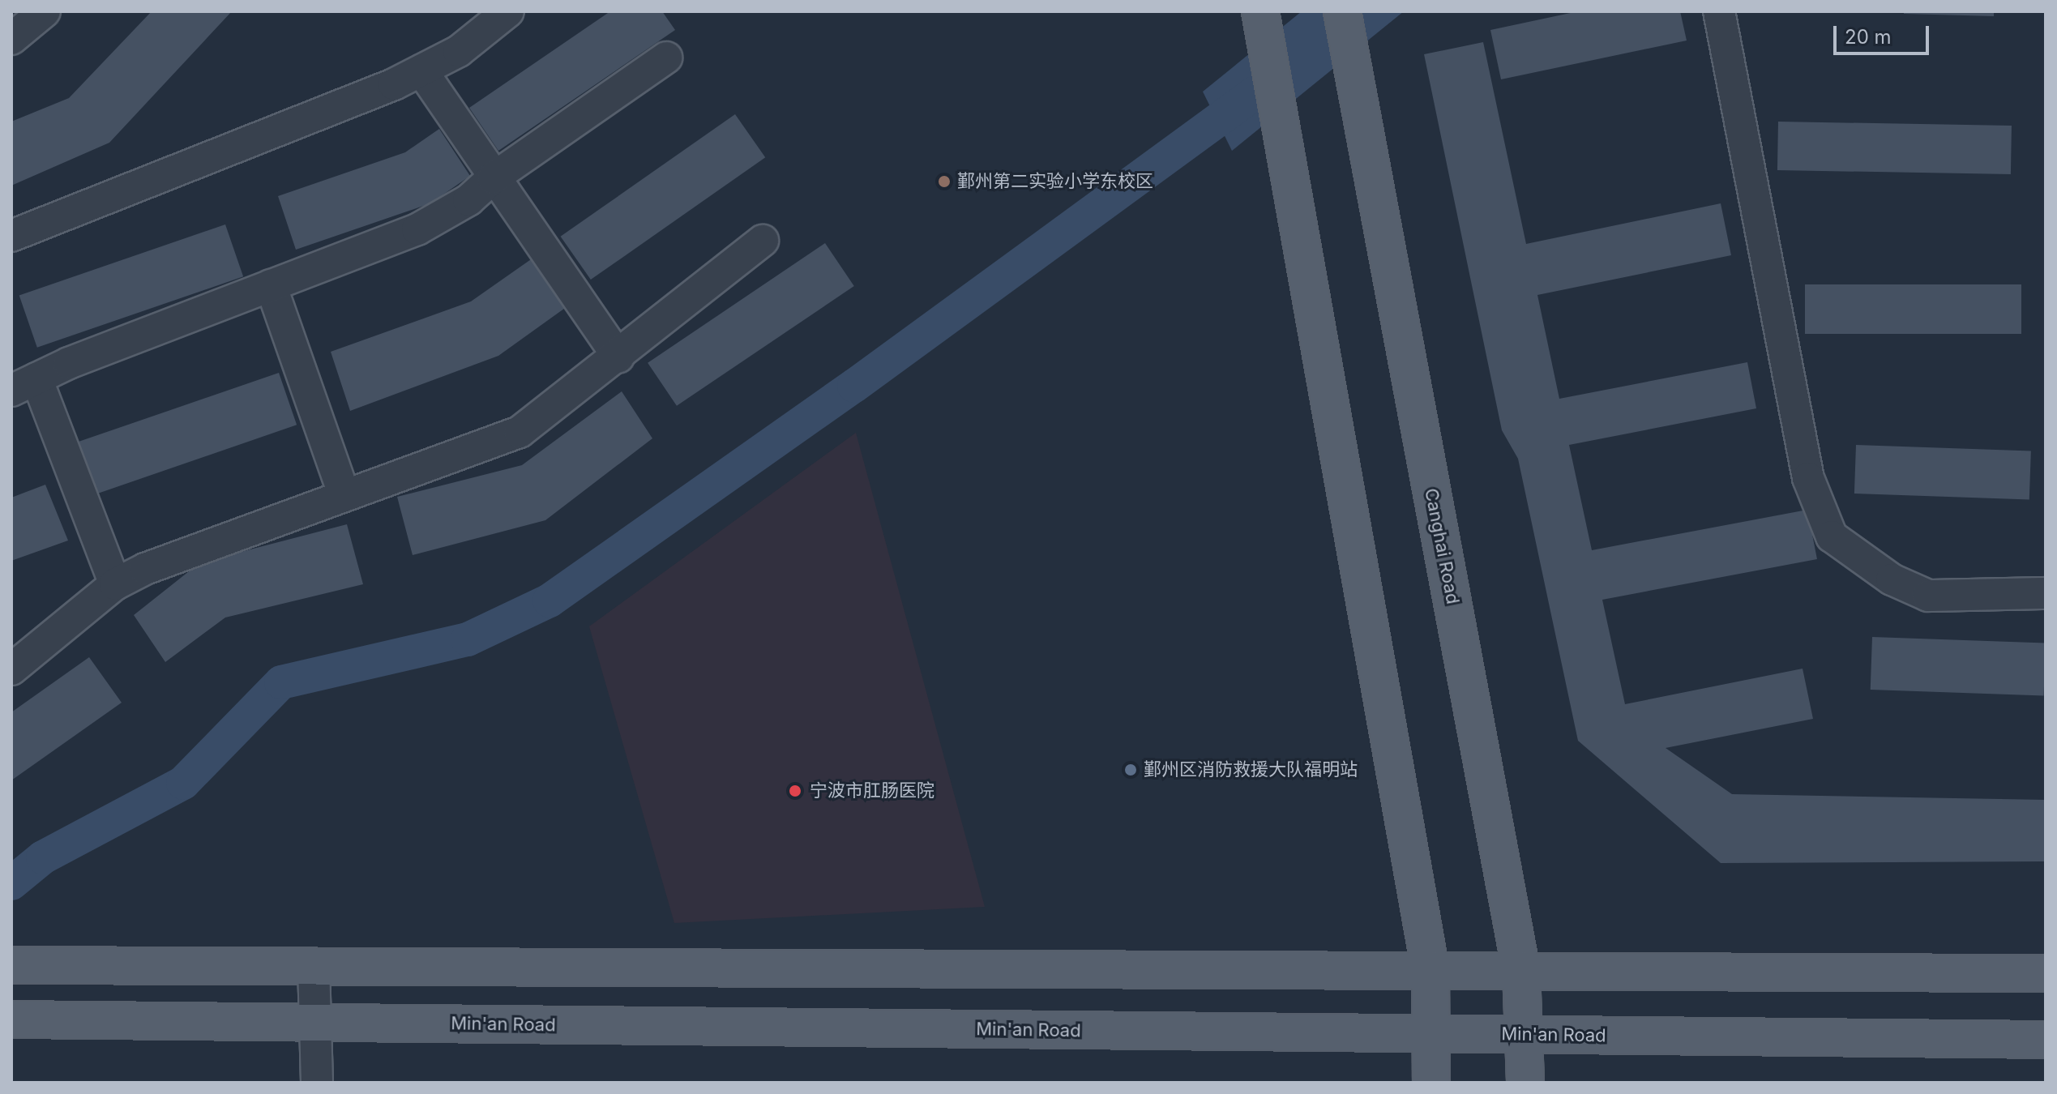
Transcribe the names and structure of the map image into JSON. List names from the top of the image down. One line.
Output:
{"streets":{"main road":["Canghai Road","Min'an Road"]},"crossings":[["Canghai Road","Min'an Road"]],"places":["鄞州第二实验小学东校区","鄞州区消防救援大队福明站","宁波市肛肠医院"],"scale_bar":"20 m"}
